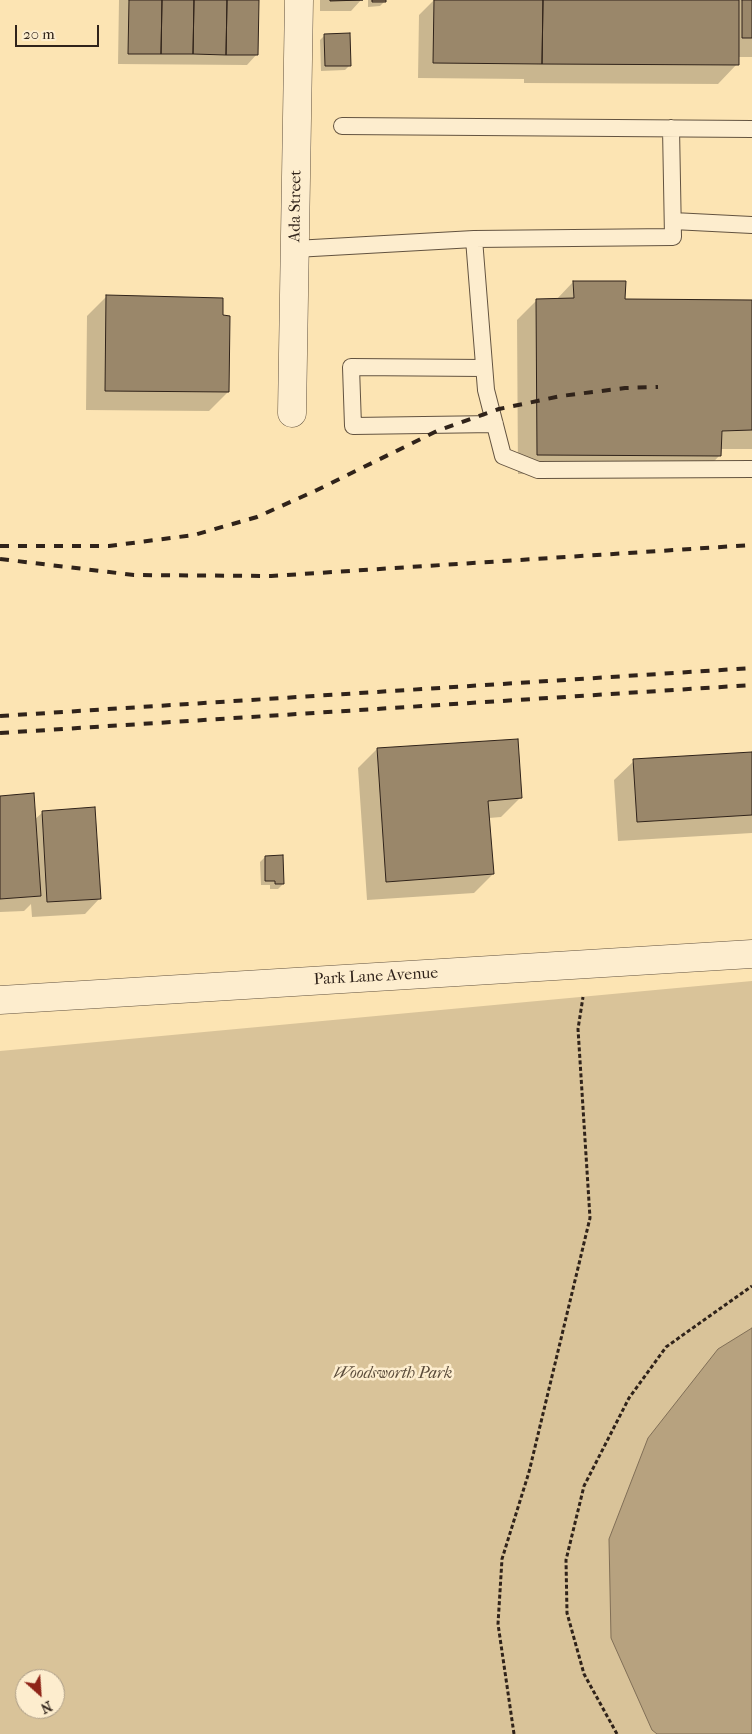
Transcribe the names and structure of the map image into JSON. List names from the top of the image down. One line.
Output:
{"streets":{"street":["Ada Street","Park Lane Avenue"]},"parks":["Woodsworth Park"],"scale_bar":"20 m","north":"bottom right"}
